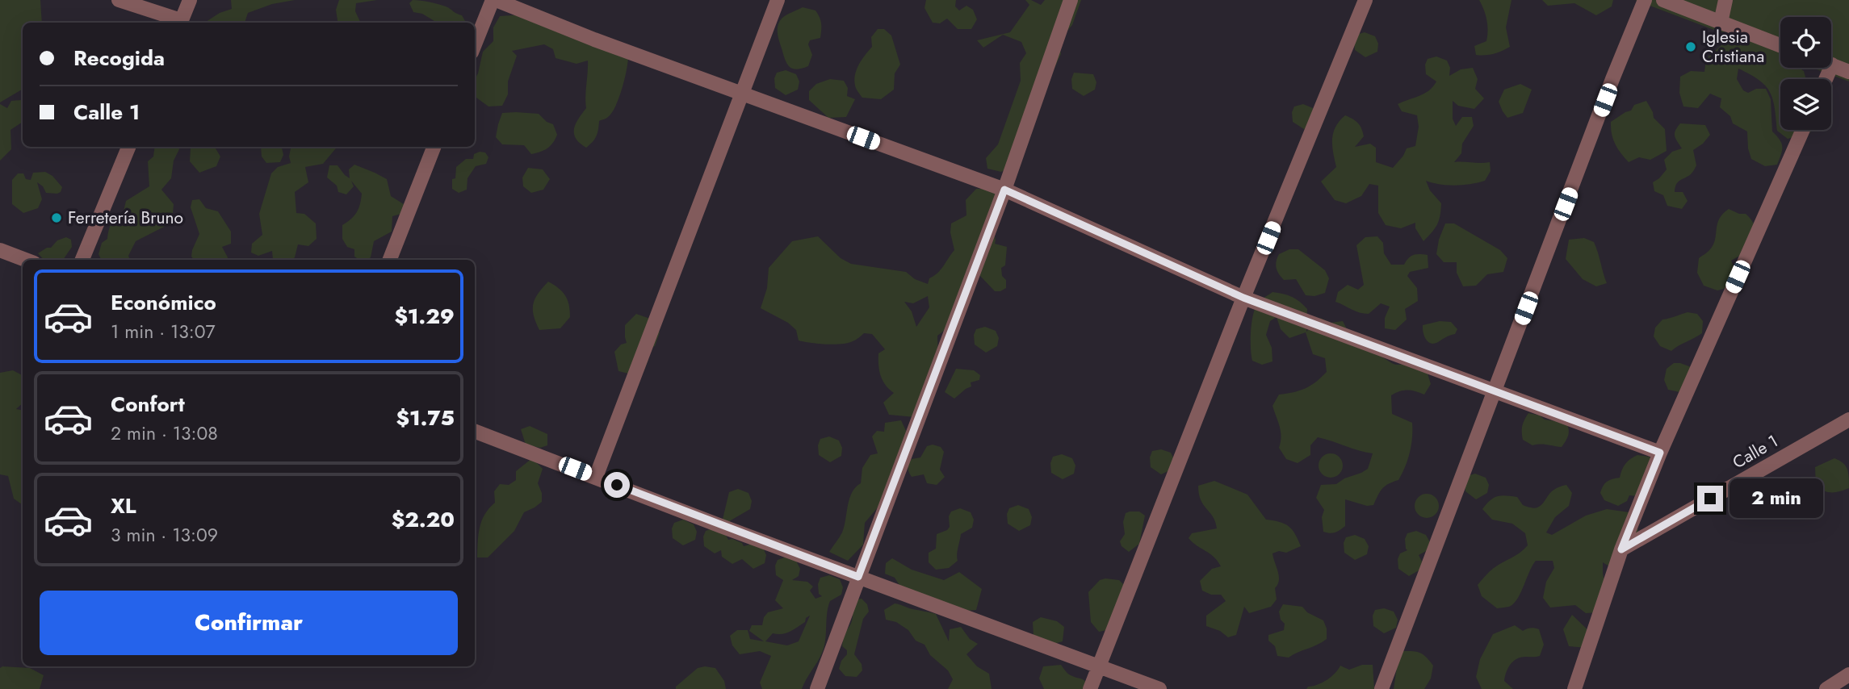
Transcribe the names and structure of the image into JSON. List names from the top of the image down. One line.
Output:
{"streets":{"street":["Calle 1"]},"places":["Iglesia Cristiana","Ferretería Bruno"],"page":{"banner":["Recogida","Calle 1"],"list":[{"name":"Económico","note":"1 min · 13:07","value":"$1.29"},{"name":"Confort","note":"2 min · 13:08","value":"$1.75"},{"name":"XL","note":"3 min · 13:09","value":"$2.20"}],"bubble":"2 min","buttons":"Confirmar"}}
